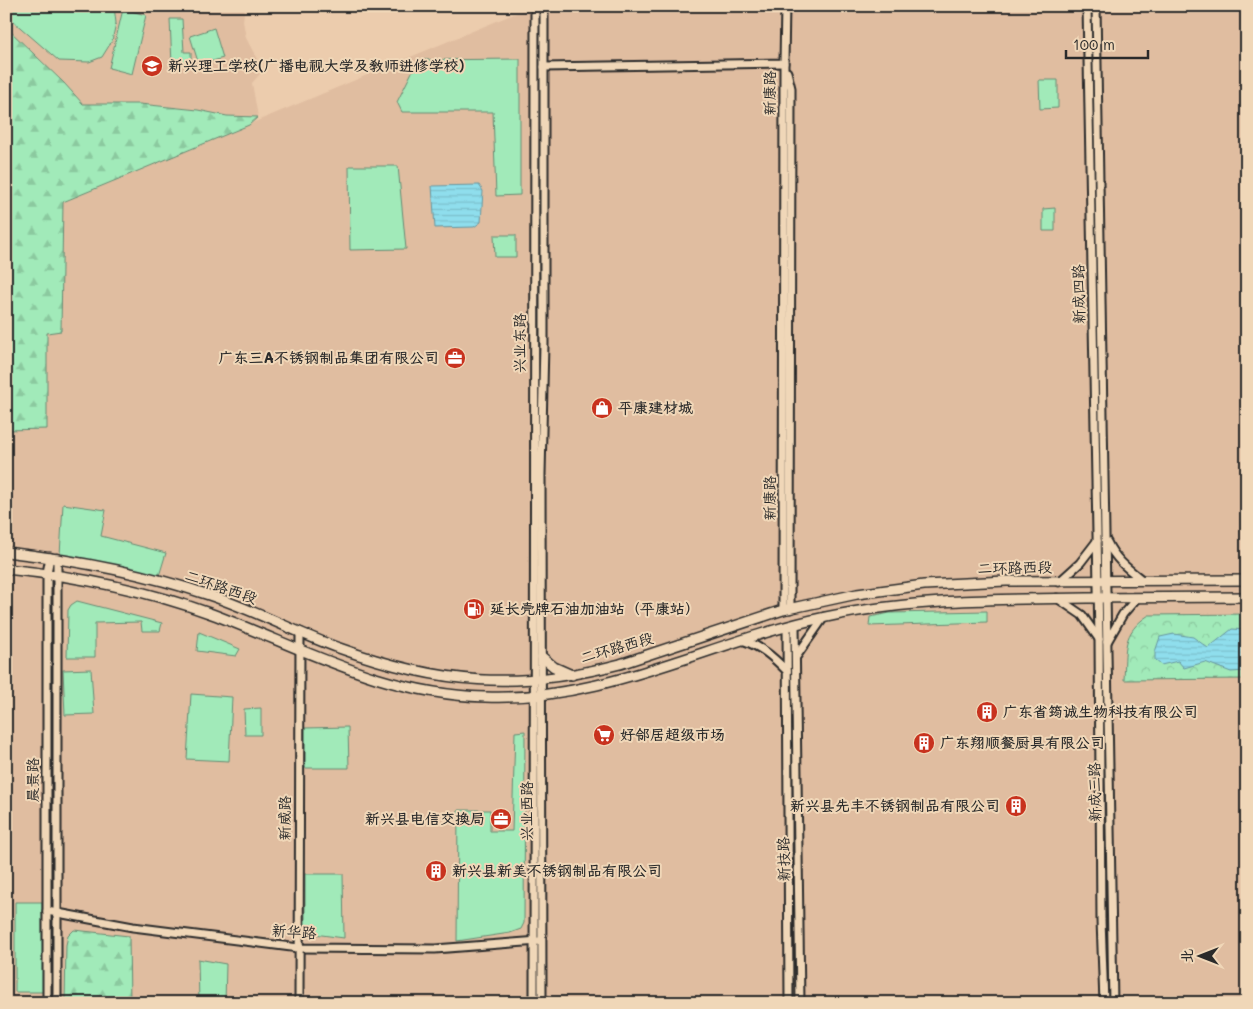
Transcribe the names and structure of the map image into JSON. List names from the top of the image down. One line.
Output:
{"streets":{"main road":["二环路西段"],"street":["新康路","新成四路","兴业东路","晨景路","新成三路","兴业西路","新威路","新技路","新华路"]},"crossings":[["新康路","二环路西段"],["新成四路","二环路西段"],["新成四路","新成三路"],["兴业东路","二环路西段"],["兴业东路","兴业西路"],["二环路西段","晨景路"],["二环路西段","新成三路"],["二环路西段","兴业西路"],["二环路西段","新威路"],["二环路西段","新技路"],["晨景路","新华路"],["兴业西路","新华路"],["新威路","新华路"]],"places":{"school or university":["新兴理工学校(广播电视大学及教师进修学校)"],"office":["广东三A不锈钢制品集团有限公司","新兴县电信交换局"],"shop":["平康建材城"],"fuel station":["延长壳牌石油加油站（平康站）"],"building":["广东省筠诚生物科技有限公司","广东翔顺餐厨具有限公司","新兴县先丰不锈钢制品有限公司","新兴县新美不锈钢制品有限公司"],"supermarket":["好邻居超级市场"]},"scale_bar":"100 m","north":"left"}
